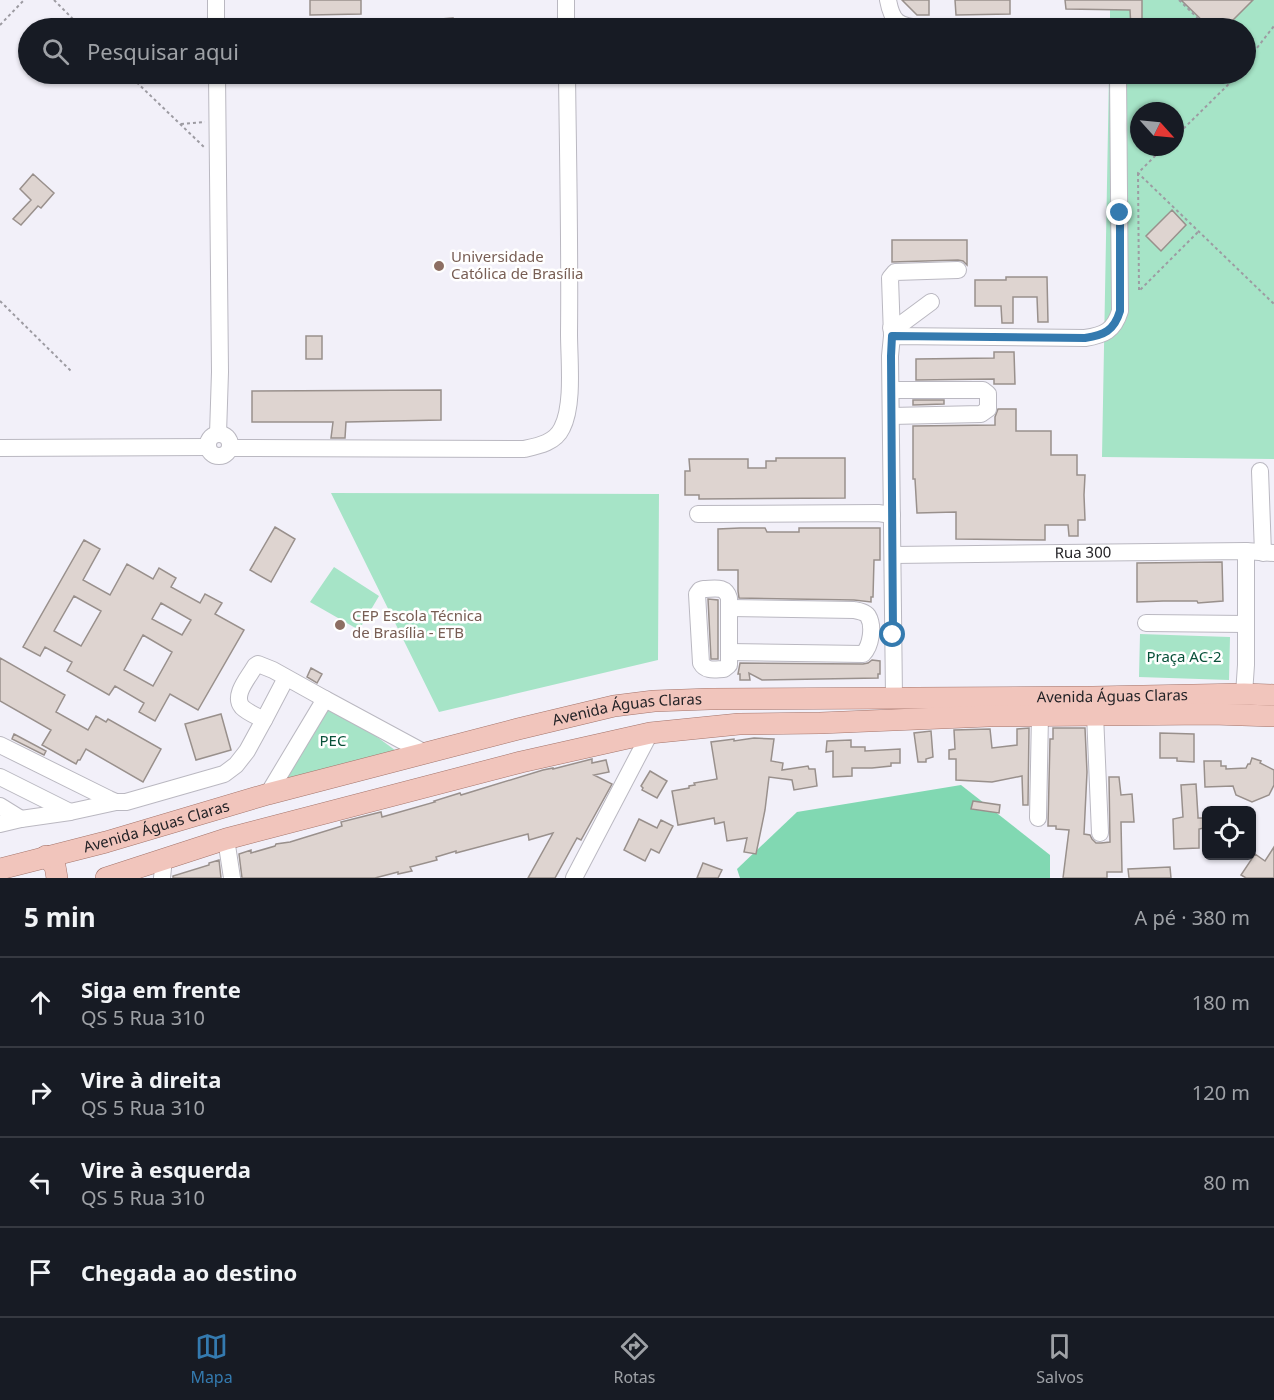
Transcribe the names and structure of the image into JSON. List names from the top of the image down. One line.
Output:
{"streets":{"main road":["Avenida Águas Claras"],"street":["Rua 300"]},"parks":["Praça AC-2","PEC"],"places":["Universidade Católica de Brasília","CEP Escola Técnica de Brasília - ETB"],"north":"bottom right","page":{"search":"Pesquisar aqui","heading":["5 min","A pé · 380 m"],"list":[["Siga em frente","QS 5 Rua 310","180 m"],["Vire à direita","QS 5 Rua 310","120 m"],["Vire à esquerda","QS 5 Rua 310","80 m"],"Chegada ao destino"],"nav":["Mapa","Rotas","Salvos"]}}
